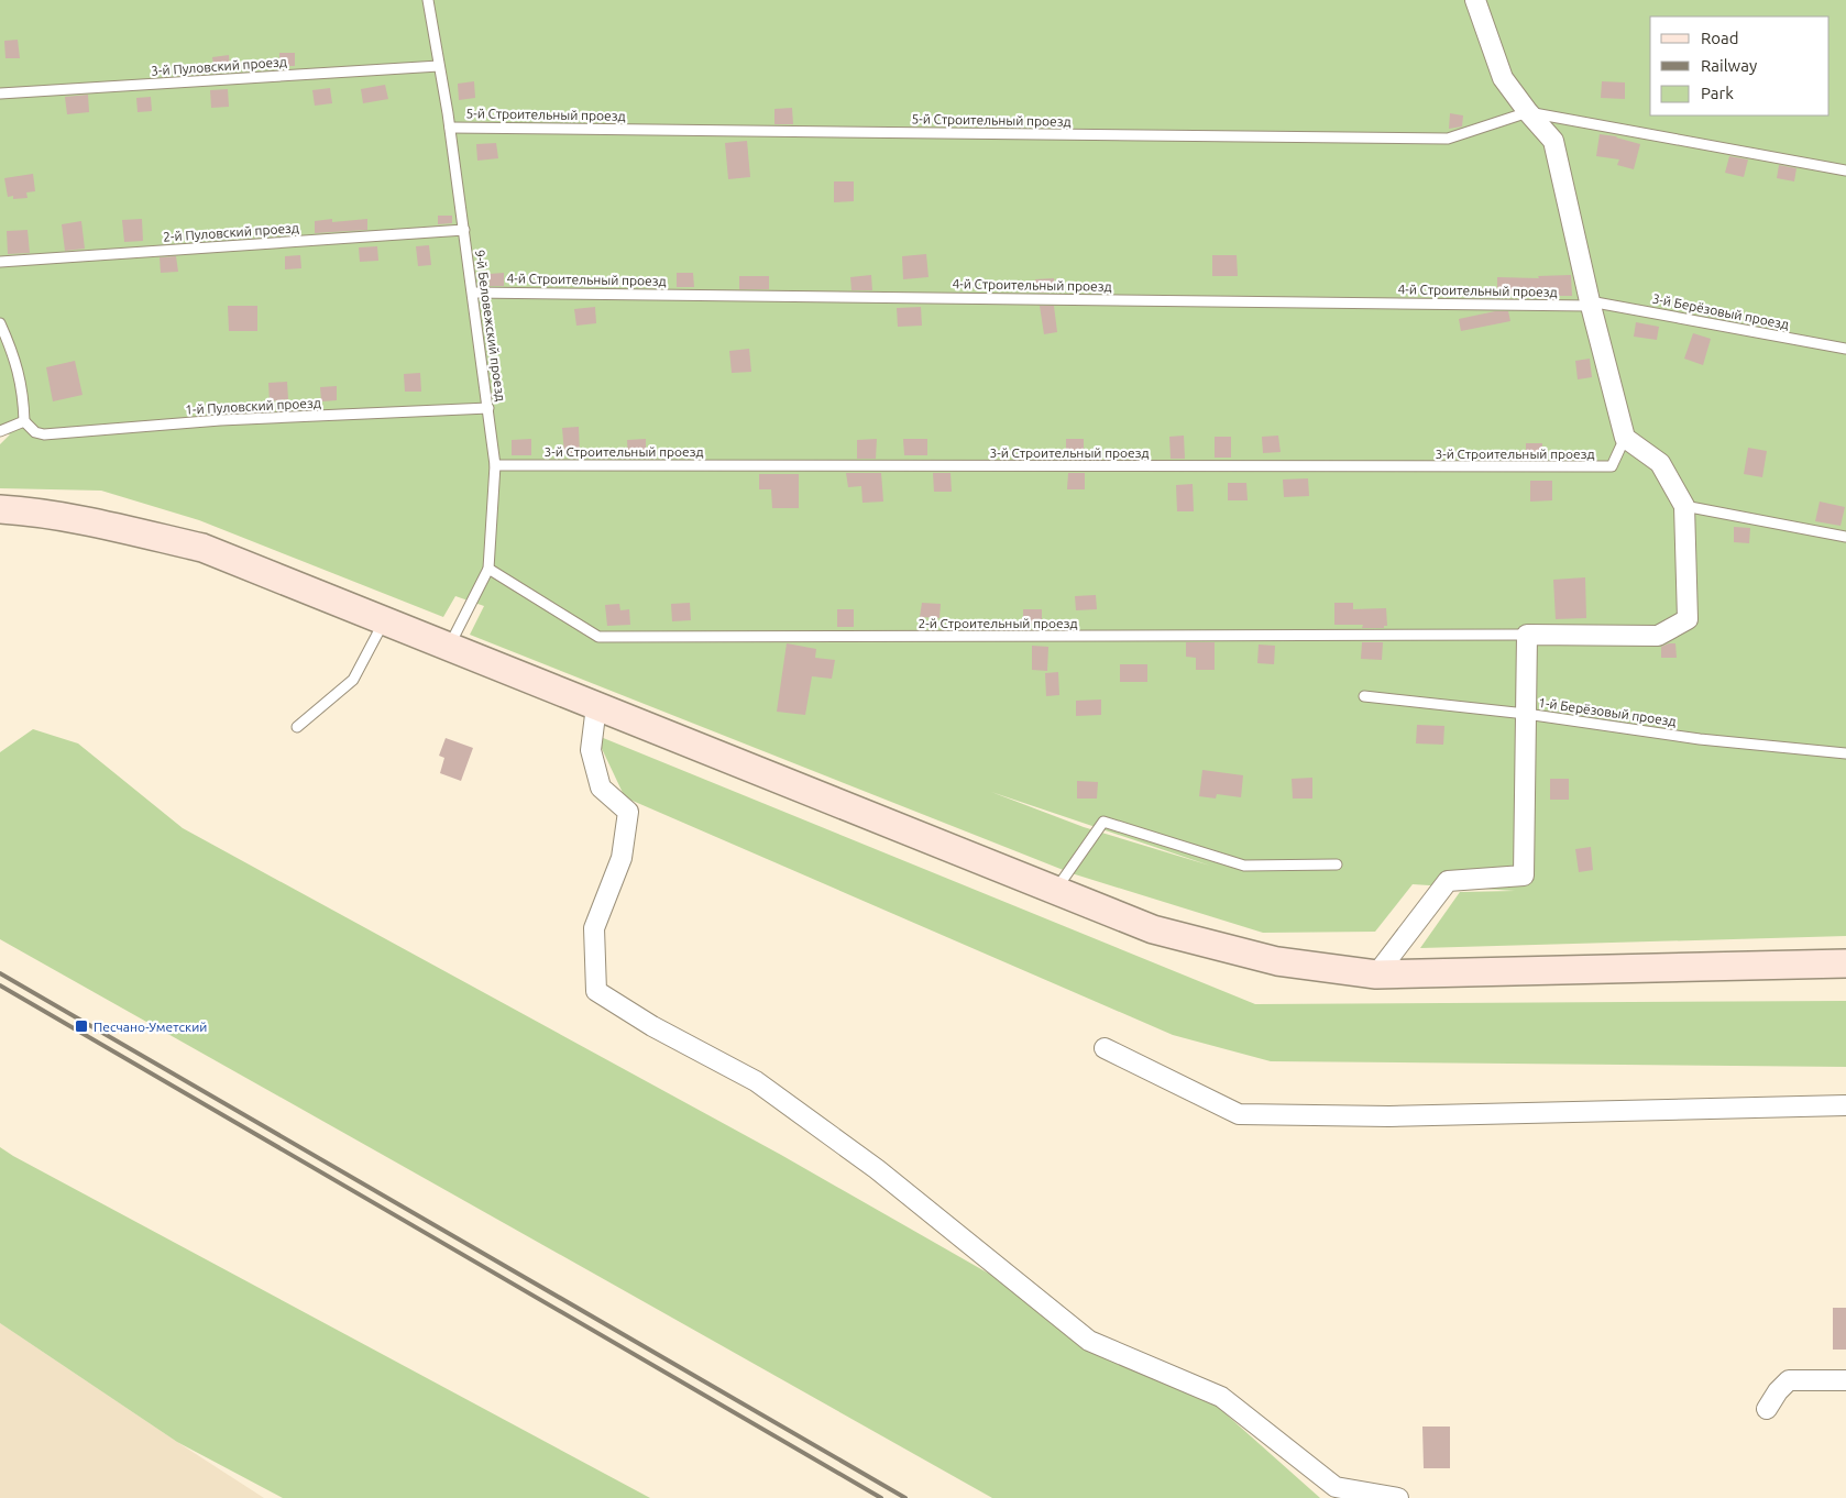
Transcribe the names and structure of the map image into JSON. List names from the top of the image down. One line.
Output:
{"streets":{"lane":["3-й Пуловский проезд","5-й Строительный проезд","2-й Пуловский проезд","4-й Строительный проезд","3-й Берёзовый проезд","9-й Беловежский проезд","1-й Пуловский проезд","3-й Строительный проезд","2-й Строительный проезд","1-й Берёзовый проезд"]},"crossings":[["3-й Пуловский проезд","9-й Беловежский проезд"],["5-й Строительный проезд","9-й Беловежский проезд"],["2-й Пуловский проезд","9-й Беловежский проезд"],["4-й Строительный проезд","3-й Берёзовый проезд"],["4-й Строительный проезд","9-й Беловежский проезд"],["9-й Беловежский проезд","1-й Пуловский проезд"],["9-й Беловежский проезд","3-й Строительный проезд"],["9-й Беловежский проезд","2-й Строительный проезд"]],"places":{"transit":["Песчано-Уметский"]},"legend":["Road","Railway","Park"]}
